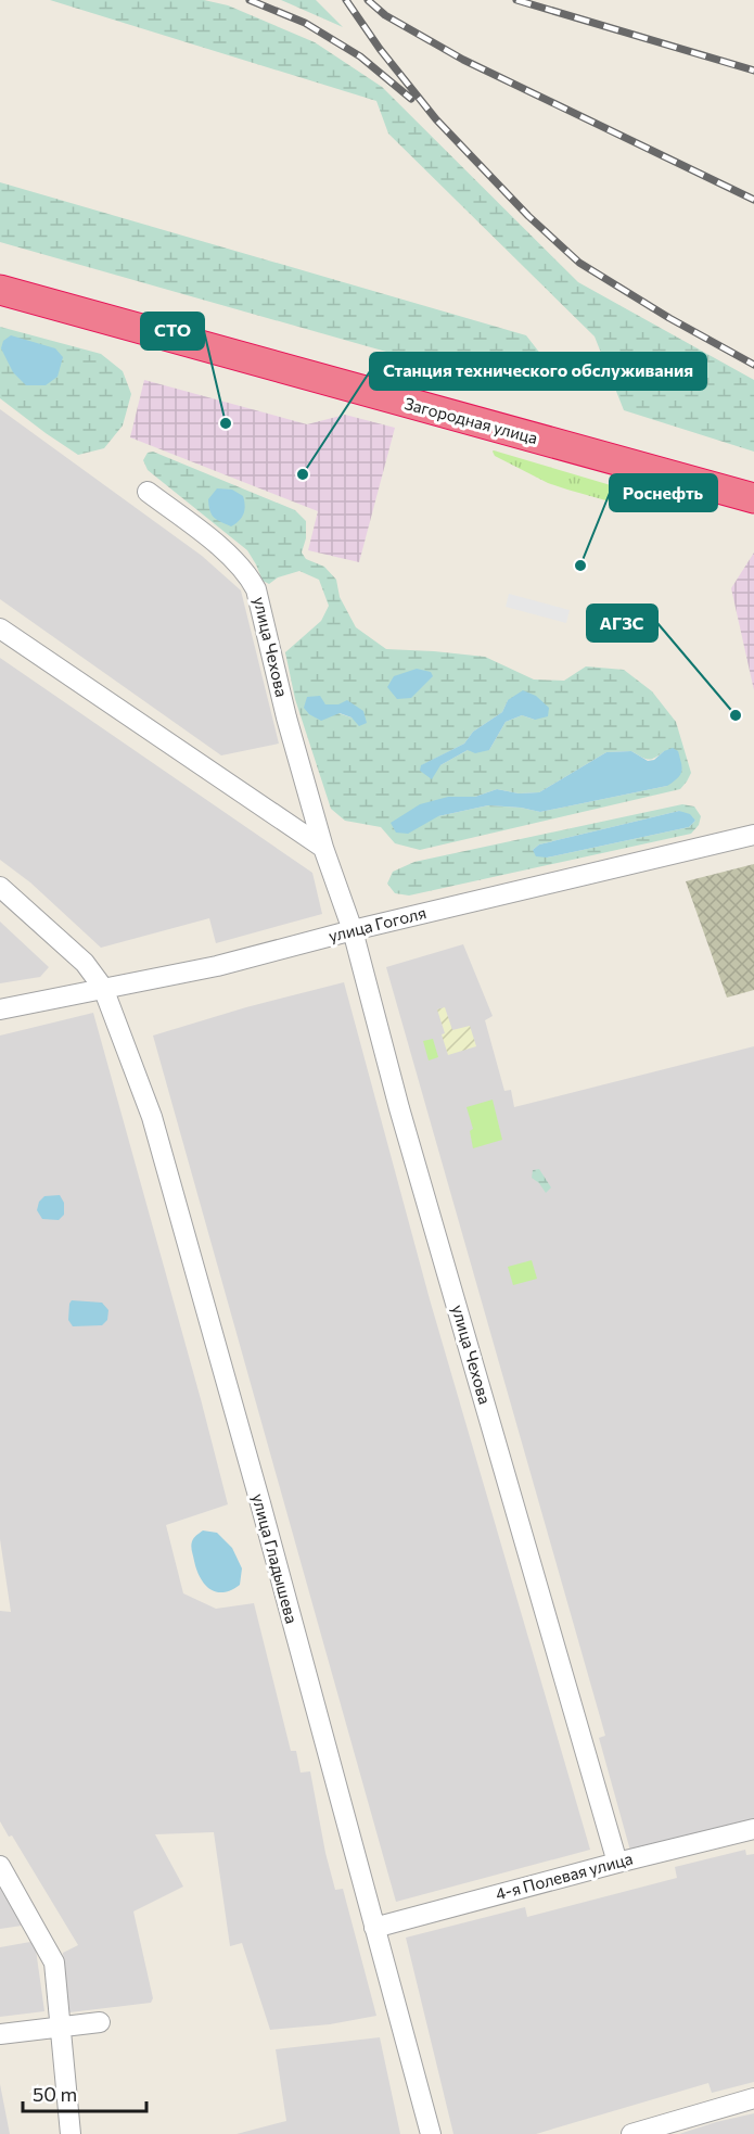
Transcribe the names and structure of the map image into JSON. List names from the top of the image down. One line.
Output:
{"streets":{"highway":["Загородная улица"],"street":["улица Чехова","улица Гоголя","улица Гладышева","4-я Полевая улица"]},"crossings":[["улица Чехова","улица Гоголя"],["улица Чехова","4-я Полевая улица"],["улица Гоголя","улица Гладышева"],["улица Гладышева","4-я Полевая улица"]],"places":["СТО","Станция технического обслуживания","Роснефть","АГЗС"],"scale_bar":"50 m"}
